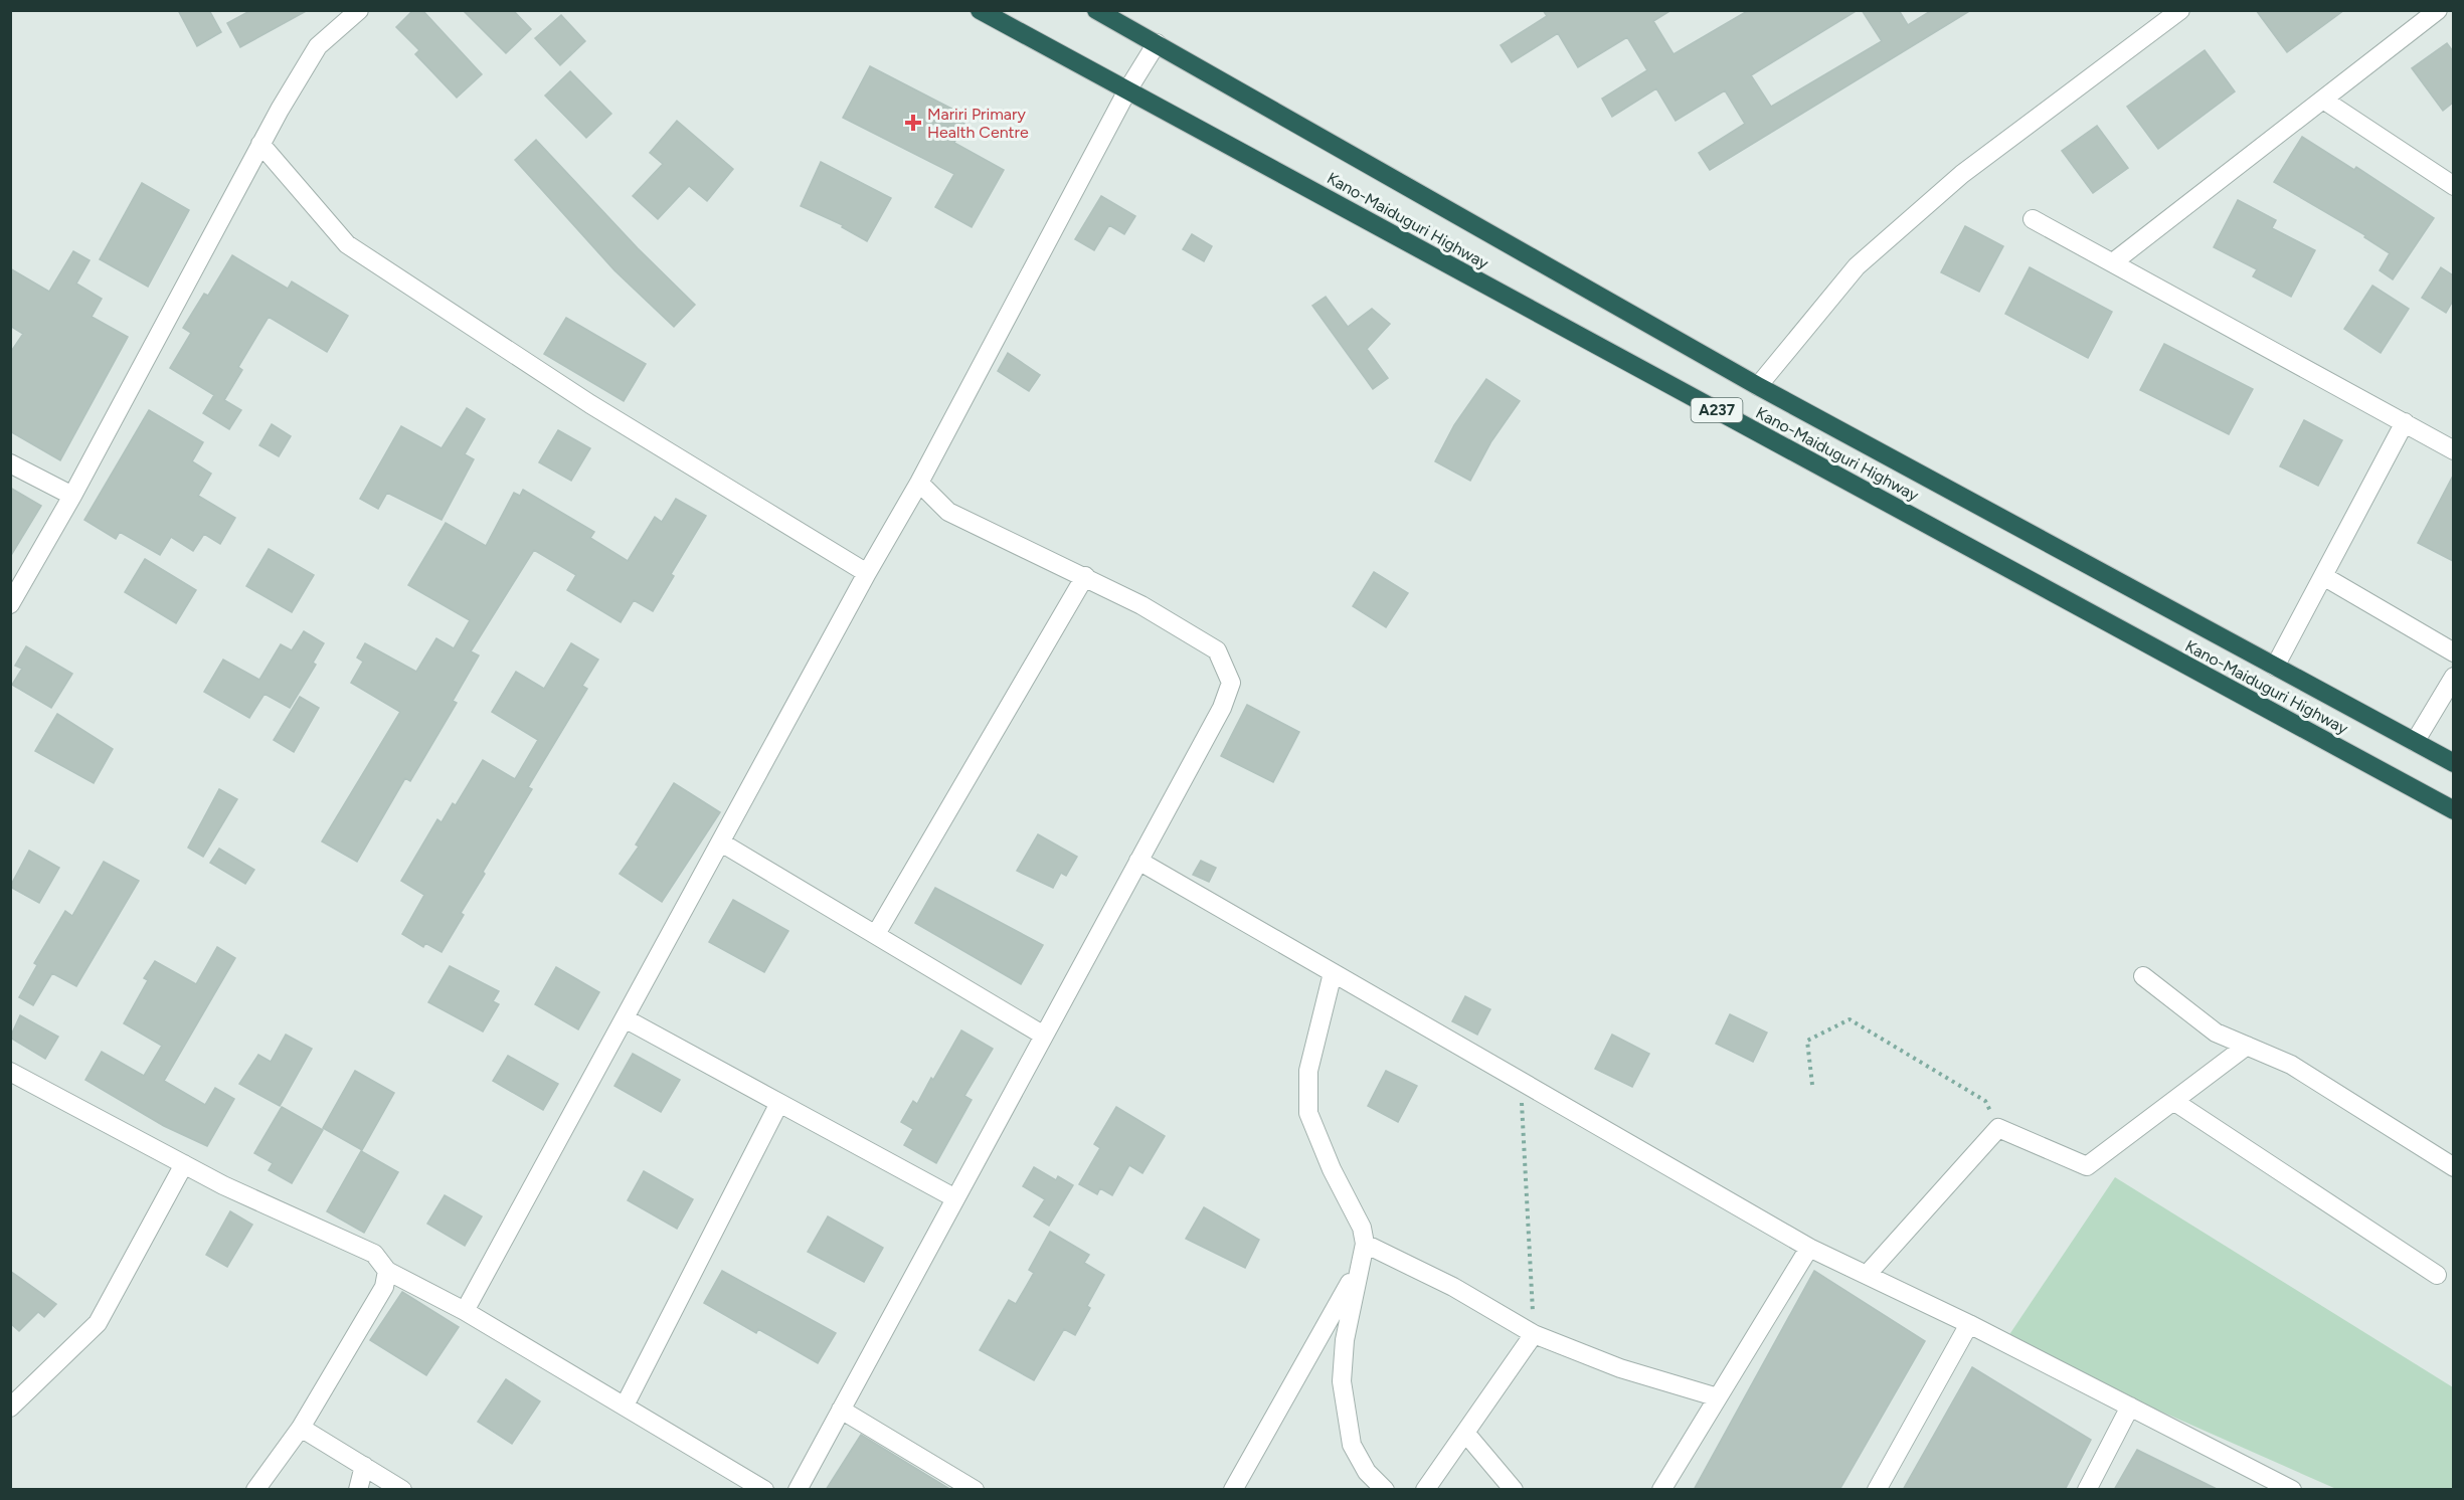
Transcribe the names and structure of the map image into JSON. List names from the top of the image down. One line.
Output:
{"streets":{"highway":["Kano-Maiduguri Highway","A237"]},"places":{"health":["Mariri Primary Health Centre"]}}
